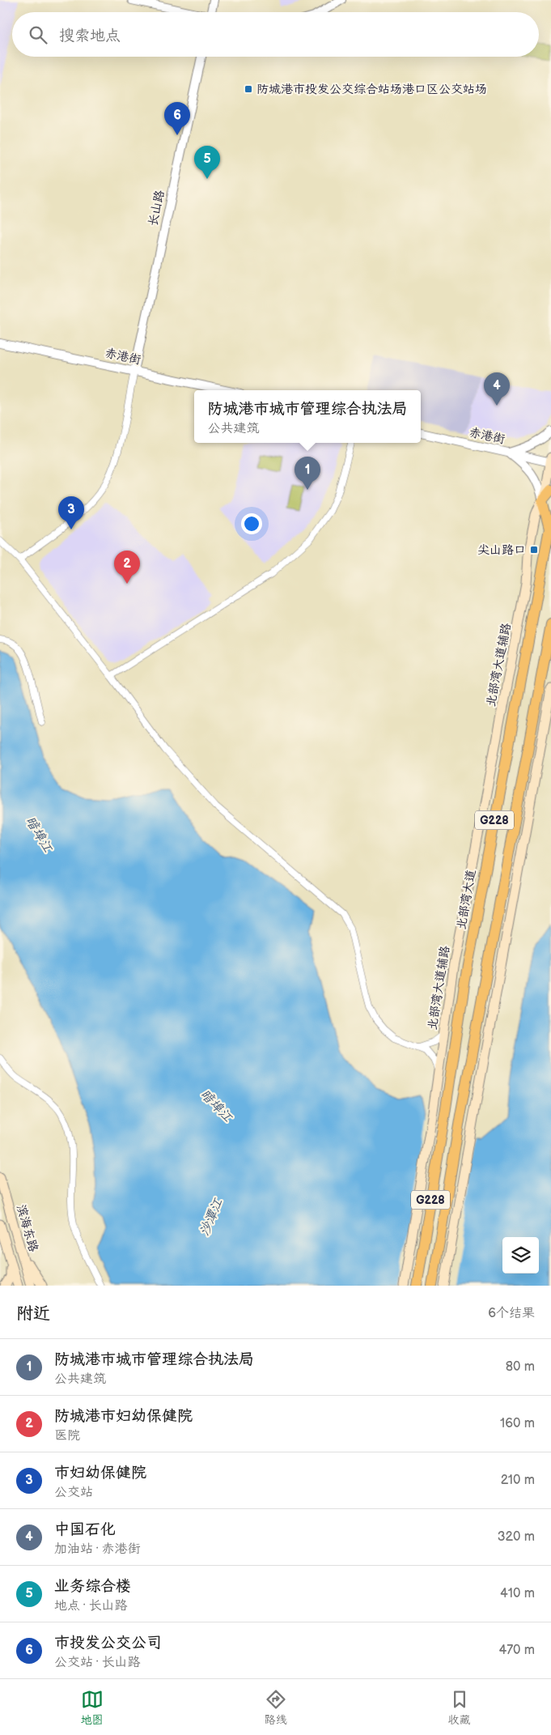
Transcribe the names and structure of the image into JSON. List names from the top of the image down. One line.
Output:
{"streets":{"highway":["G228","北部湾大道"],"main road":["北部湾大道辅路","滨海东路"],"street":["长山路","赤港街"]},"crossings":[["长山路","赤港街"],["赤港街","北部湾大道辅路"]],"water":["暗埠江","沙潭江"],"places":{"transit":["防城港市投发公交综合站场港口区公交站场","尖山路口"]},"page":{"search":"搜索地点","pins":["6","5","4","1","3","2"],"popup":["防城港市城市管理综合执法局","公共建筑"],"heading":["附近","6个结果"],"list":[{"mark":"1","name":"防城港市城市管理综合执法局","note":"公共建筑","value":"80 m"},{"mark":"2","name":"防城港市妇幼保健院","note":"医院","value":"160 m"},{"mark":"3","name":"巿妇幼保健院","note":"公交站","value":"210 m"},{"mark":"4","name":"中国石化","note":"加油站 · 赤港街","value":"320 m"},{"mark":"5","name":"业务综合楼","note":"地点 · 长山路","value":"410 m"},{"mark":"6","name":"巿投发公交公司","note":"公交站 · 长山路","value":"470 m"}],"nav":["地图","路线","收藏"]}}
